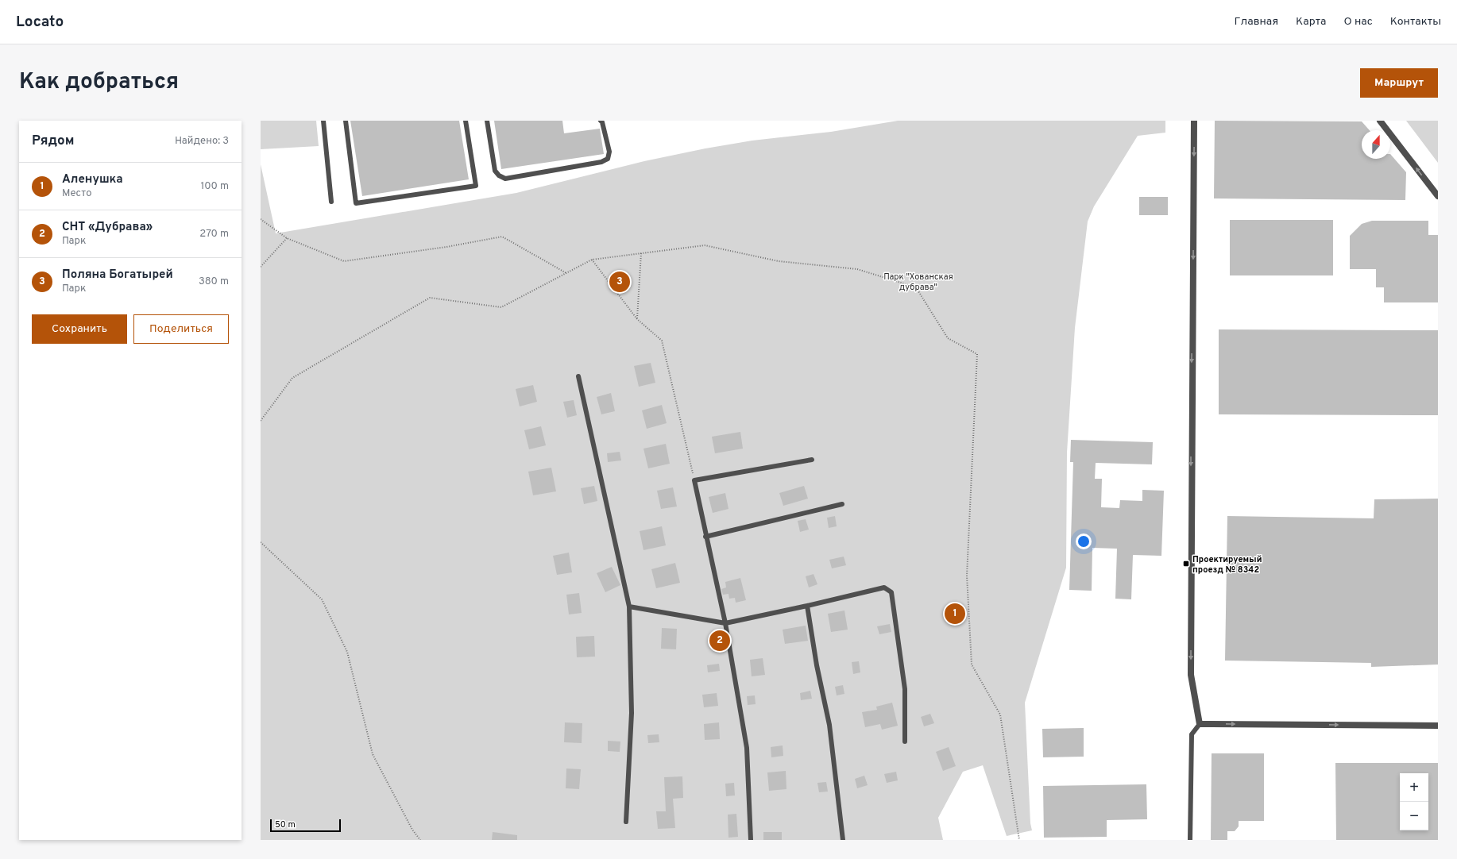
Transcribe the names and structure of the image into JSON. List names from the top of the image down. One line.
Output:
{"parks":["Парк \"Хованская дубрава\""],"places":{"transit":["Проектируемый проезд № 8342"]},"scale_bar":"50 m","north":"top","page":{"header":"Locato","nav":["Главная","Карта","О нас","Контакты"],"title":"Как добраться","buttons":["Маршрут",["Сохранить","Поделиться"]],"heading":["Рядом","Найдено: 3"],"list":[{"mark":"1","name":"Аленушка","note":"Место","value":"100 m"},{"mark":"2","name":"СНТ «Дубрава»","note":"Парк","value":"270 m"},{"mark":"3","name":"Поляна Богатырей","note":"Парк","value":"380 m"}],"pins":["3","1","2"],"map_buttons":["+","−"],"scale":"50 m"}}
